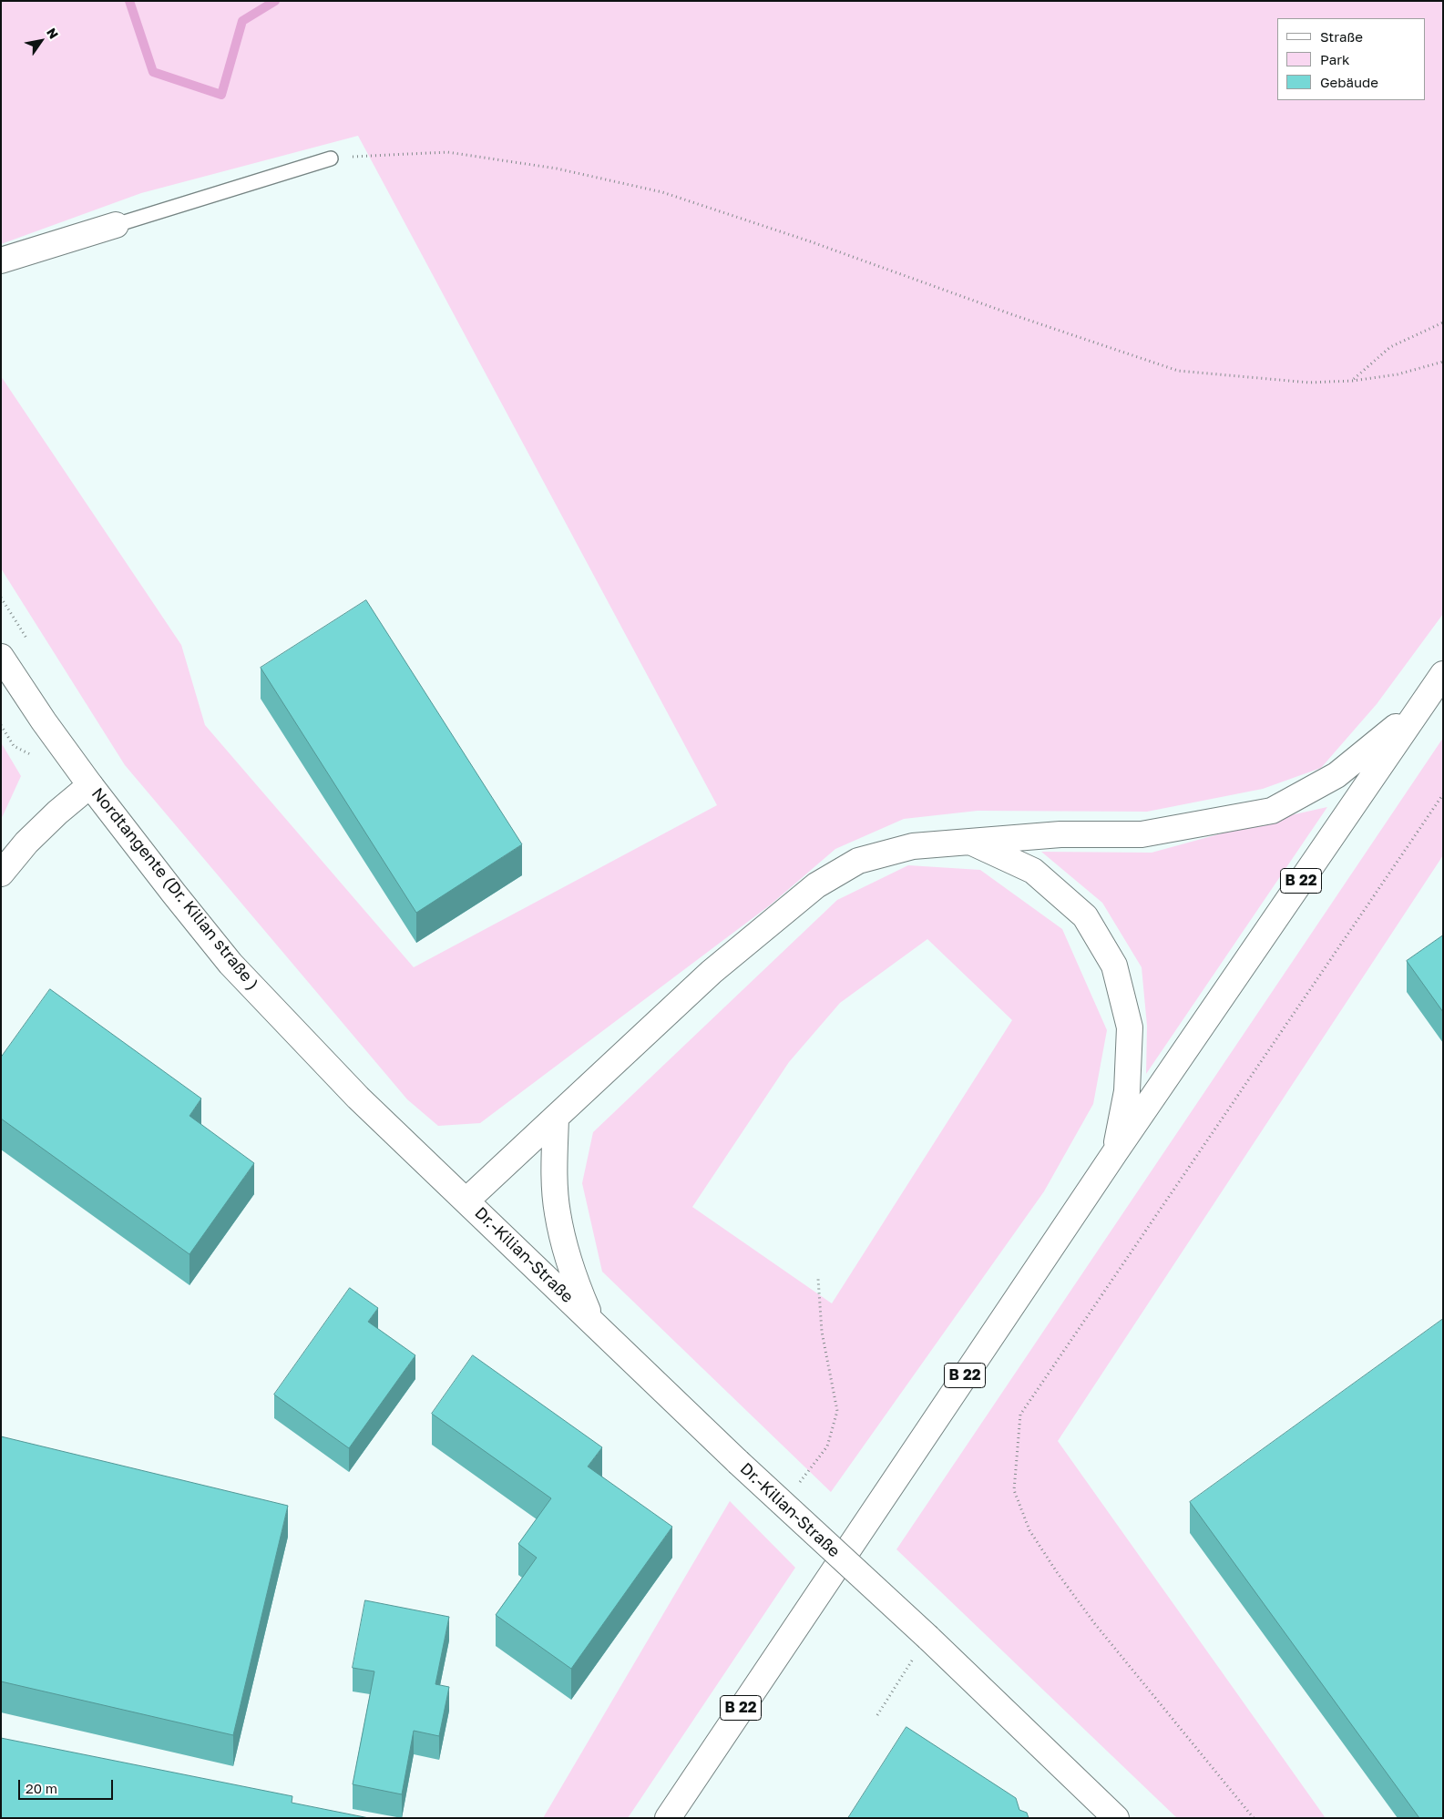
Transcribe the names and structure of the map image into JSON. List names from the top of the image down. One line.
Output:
{"streets":{"main road":["B 22","Nordtangente (Dr. Kilian straße )","Dr.-Kilian-Straße"]},"crossings":[["Nordtangente (Dr. Kilian straße )","Dr.-Kilian-Straße"]],"legend":["Straße","Park","Gebäude"],"scale_bar":"20 m","north":"top right"}
